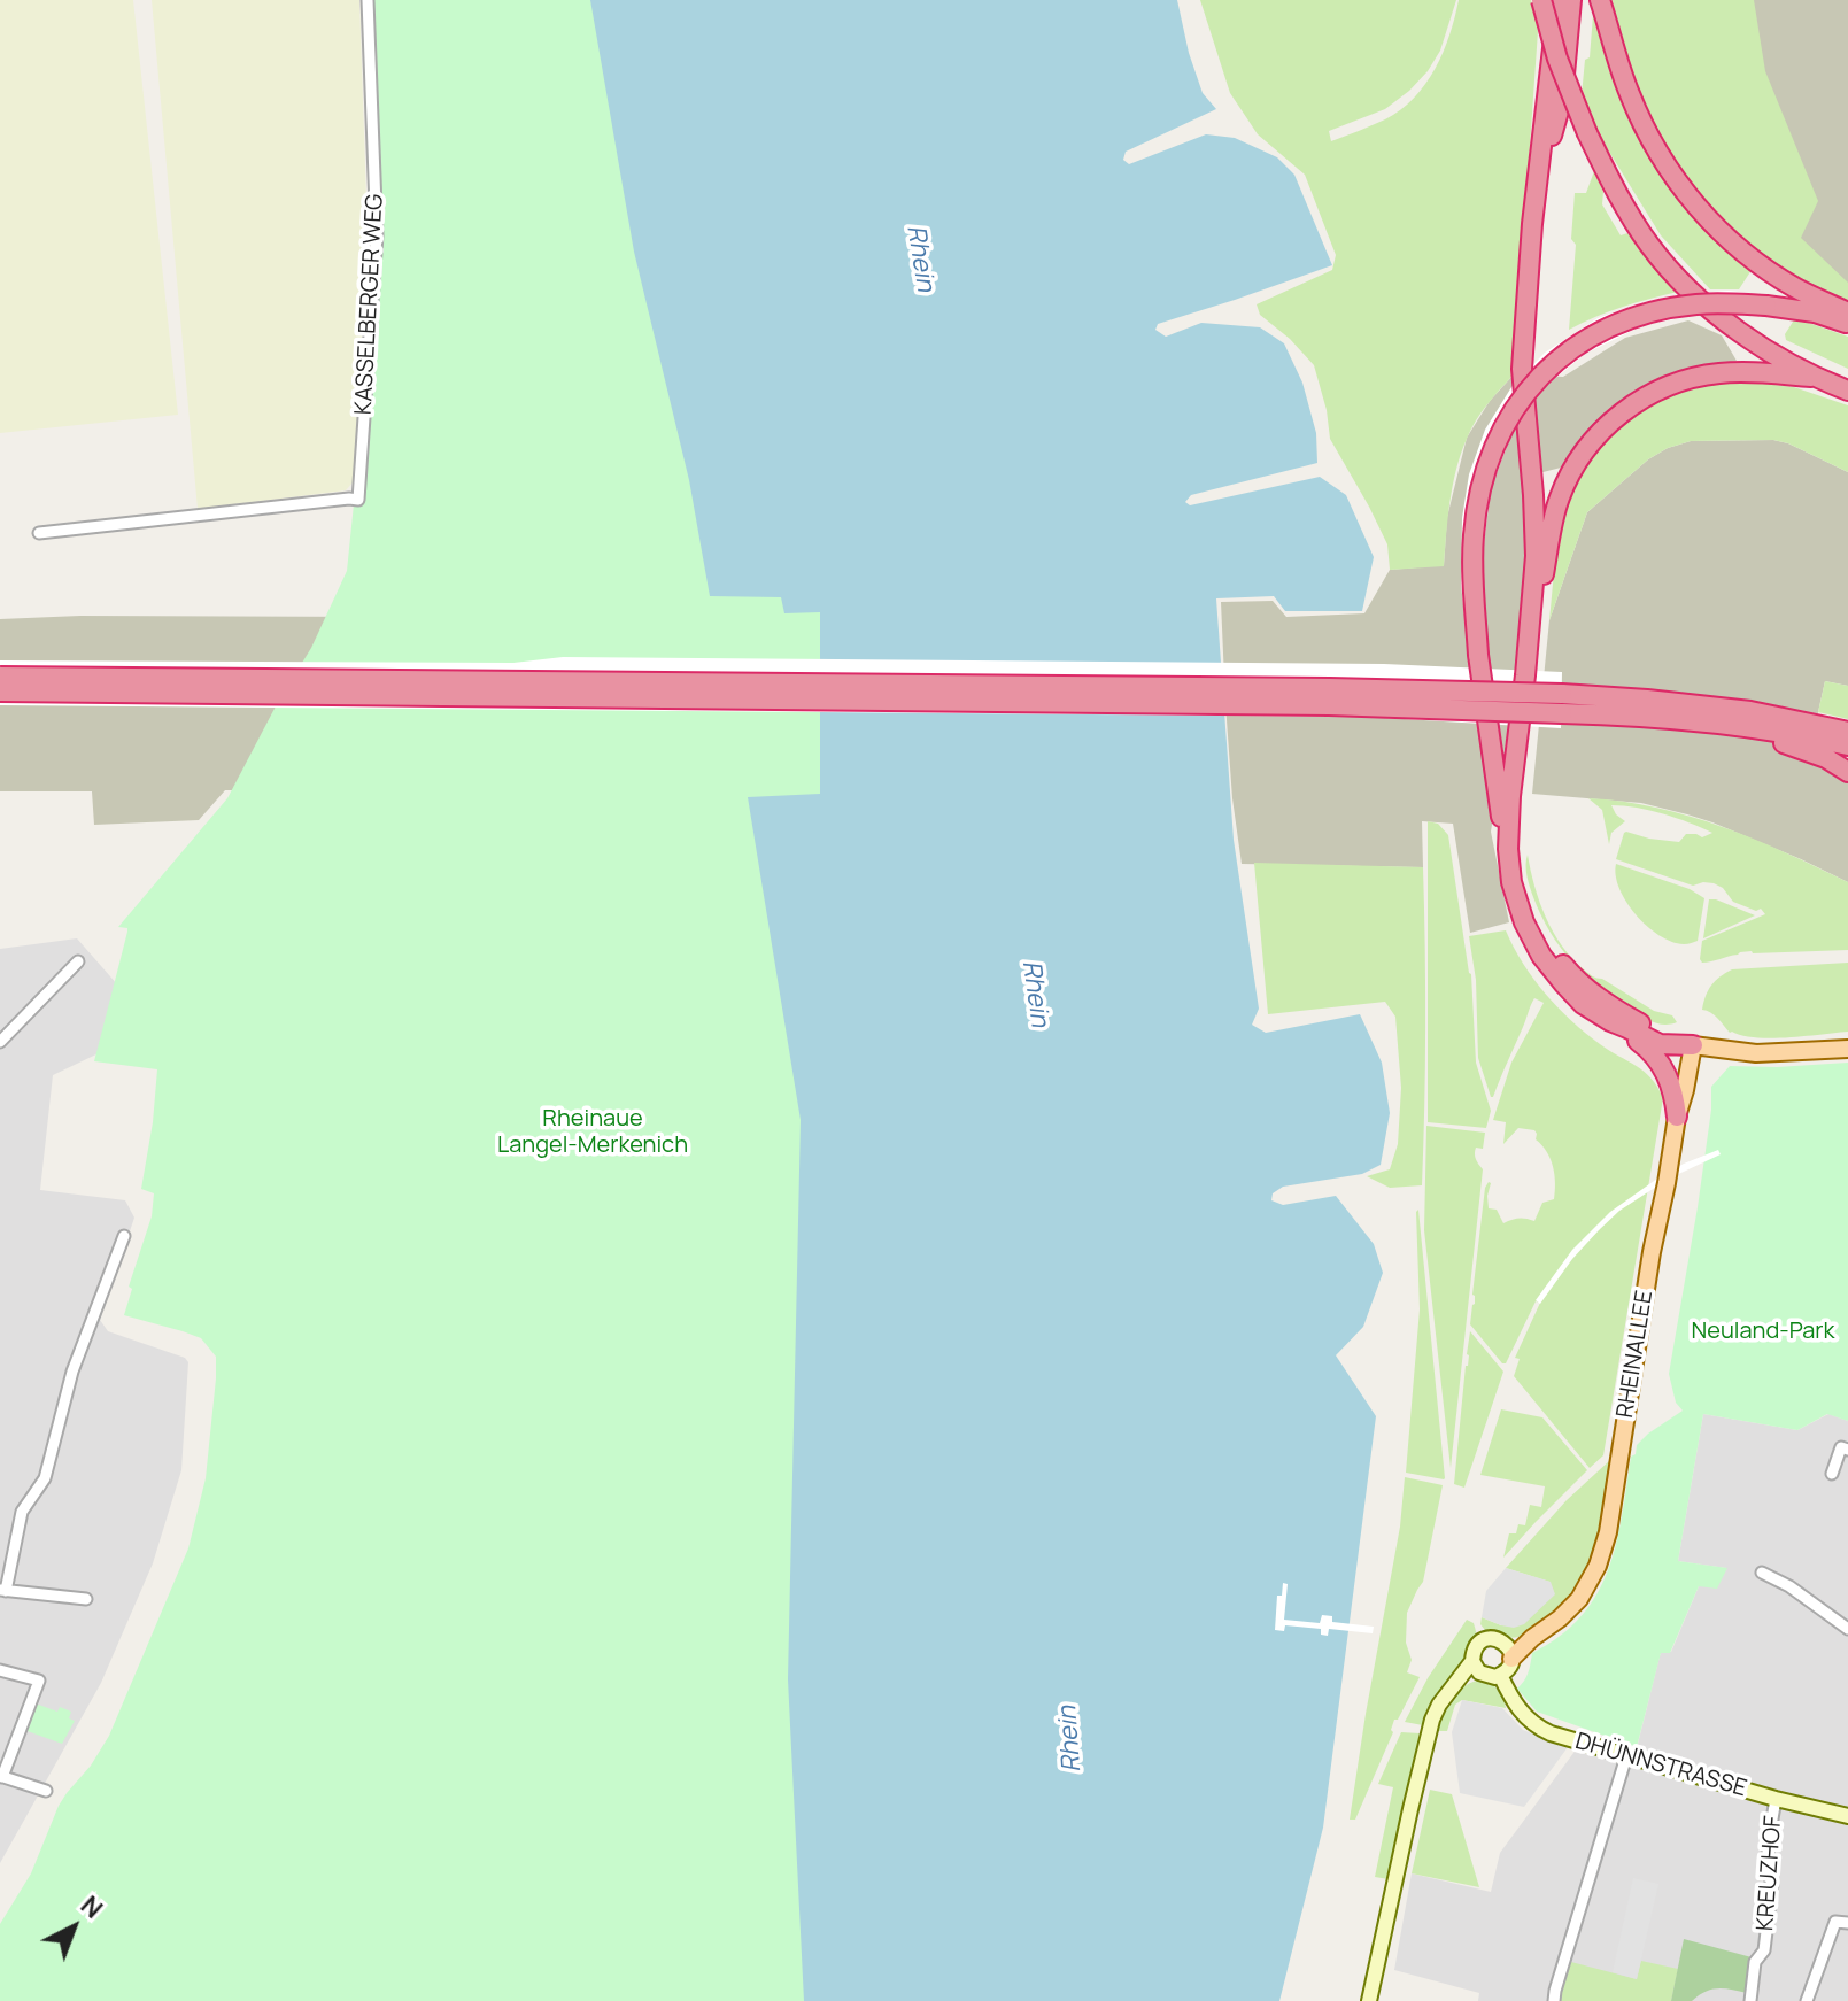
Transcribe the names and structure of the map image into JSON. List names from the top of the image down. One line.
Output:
{"streets":{"main road":["RHEINALLEE","DHÜNNSTRASSE"],"street":["KASSELBERGER WEG","KREUZHOF"]},"crossings":[["RHEINALLEE","DHÜNNSTRASSE"],["DHÜNNSTRASSE","KREUZHOF"]],"water":["Rhein"],"parks":["Rheinaue Langel-Merkenich","Neuland-Park"],"north":"top right"}
